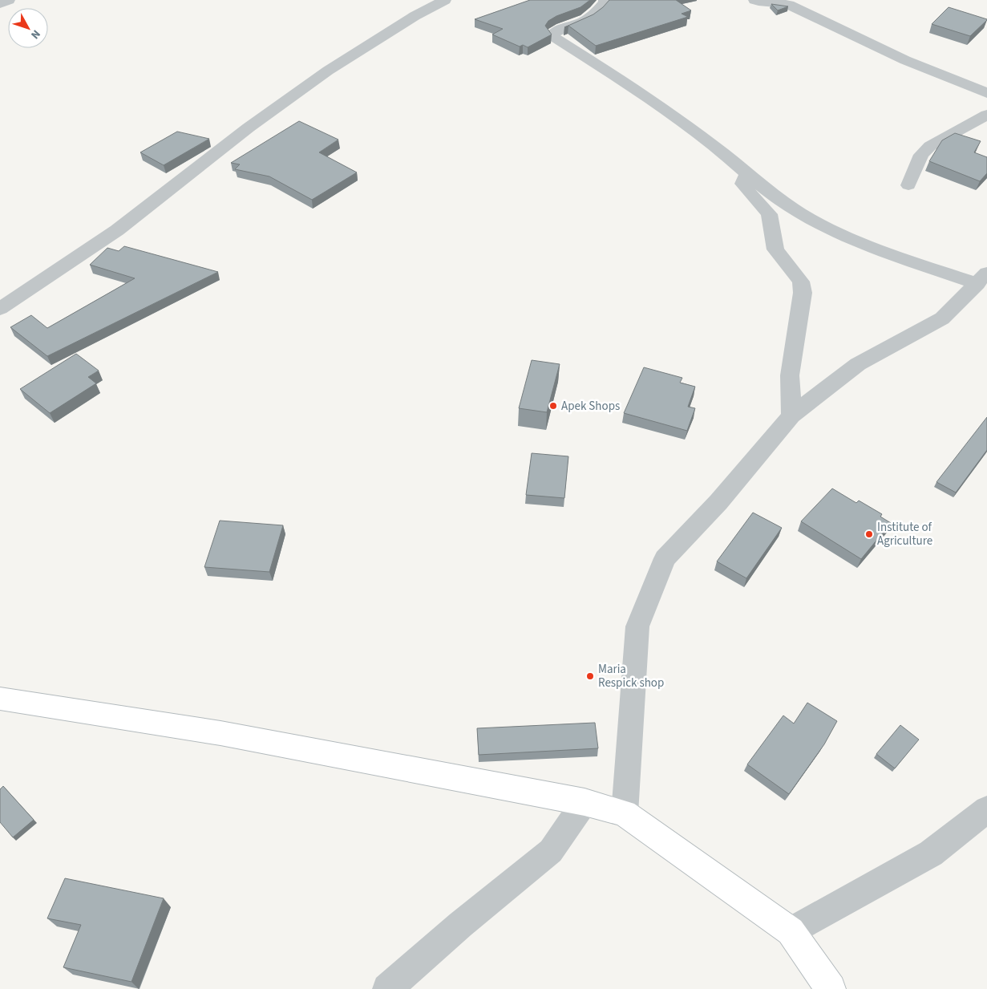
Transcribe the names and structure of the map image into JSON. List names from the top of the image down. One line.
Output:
{"places":["Apek Shops","Institute of Agriculture","Maria Respick shop"],"north":"bottom right"}
